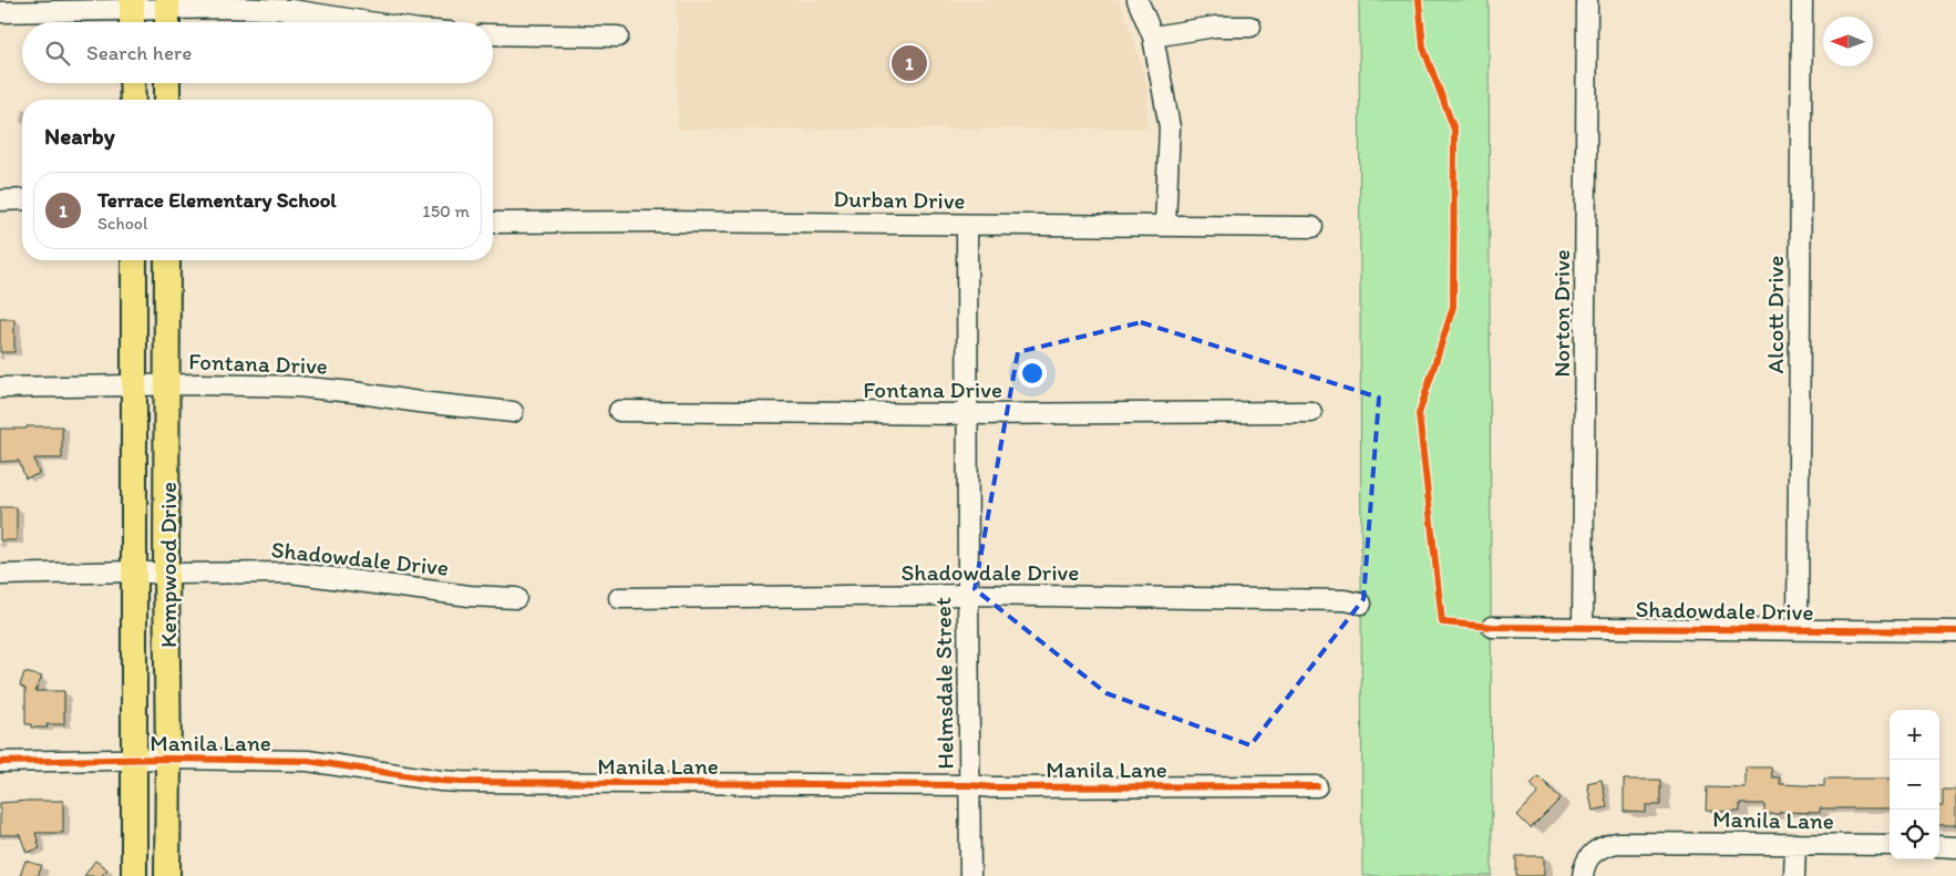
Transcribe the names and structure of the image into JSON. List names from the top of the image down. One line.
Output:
{"streets":{"main road":["Kempwood Drive"],"street":["Durban Drive","Norton Drive","Alcott Drive","Fontana Drive","Shadowdale Drive","Helmsdale Street","Manila Lane"]},"crossings":[["Durban Drive","Helmsdale Street"],["Norton Drive","Shadowdale Drive"],["Alcott Drive","Shadowdale Drive"],["Fontana Drive","Kempwood Drive"],["Fontana Drive","Helmsdale Street"],["Shadowdale Drive","Kempwood Drive"],["Shadowdale Drive","Helmsdale Street"],["Kempwood Drive","Manila Lane"],["Helmsdale Street","Manila Lane"]],"north":"left","page":{"search":"Search here","pins":"1","heading":"Nearby","list":[{"mark":"1","name":"Terrace Elementary School","note":"School","value":"150 m"}],"map_buttons":["+","−"]}}
